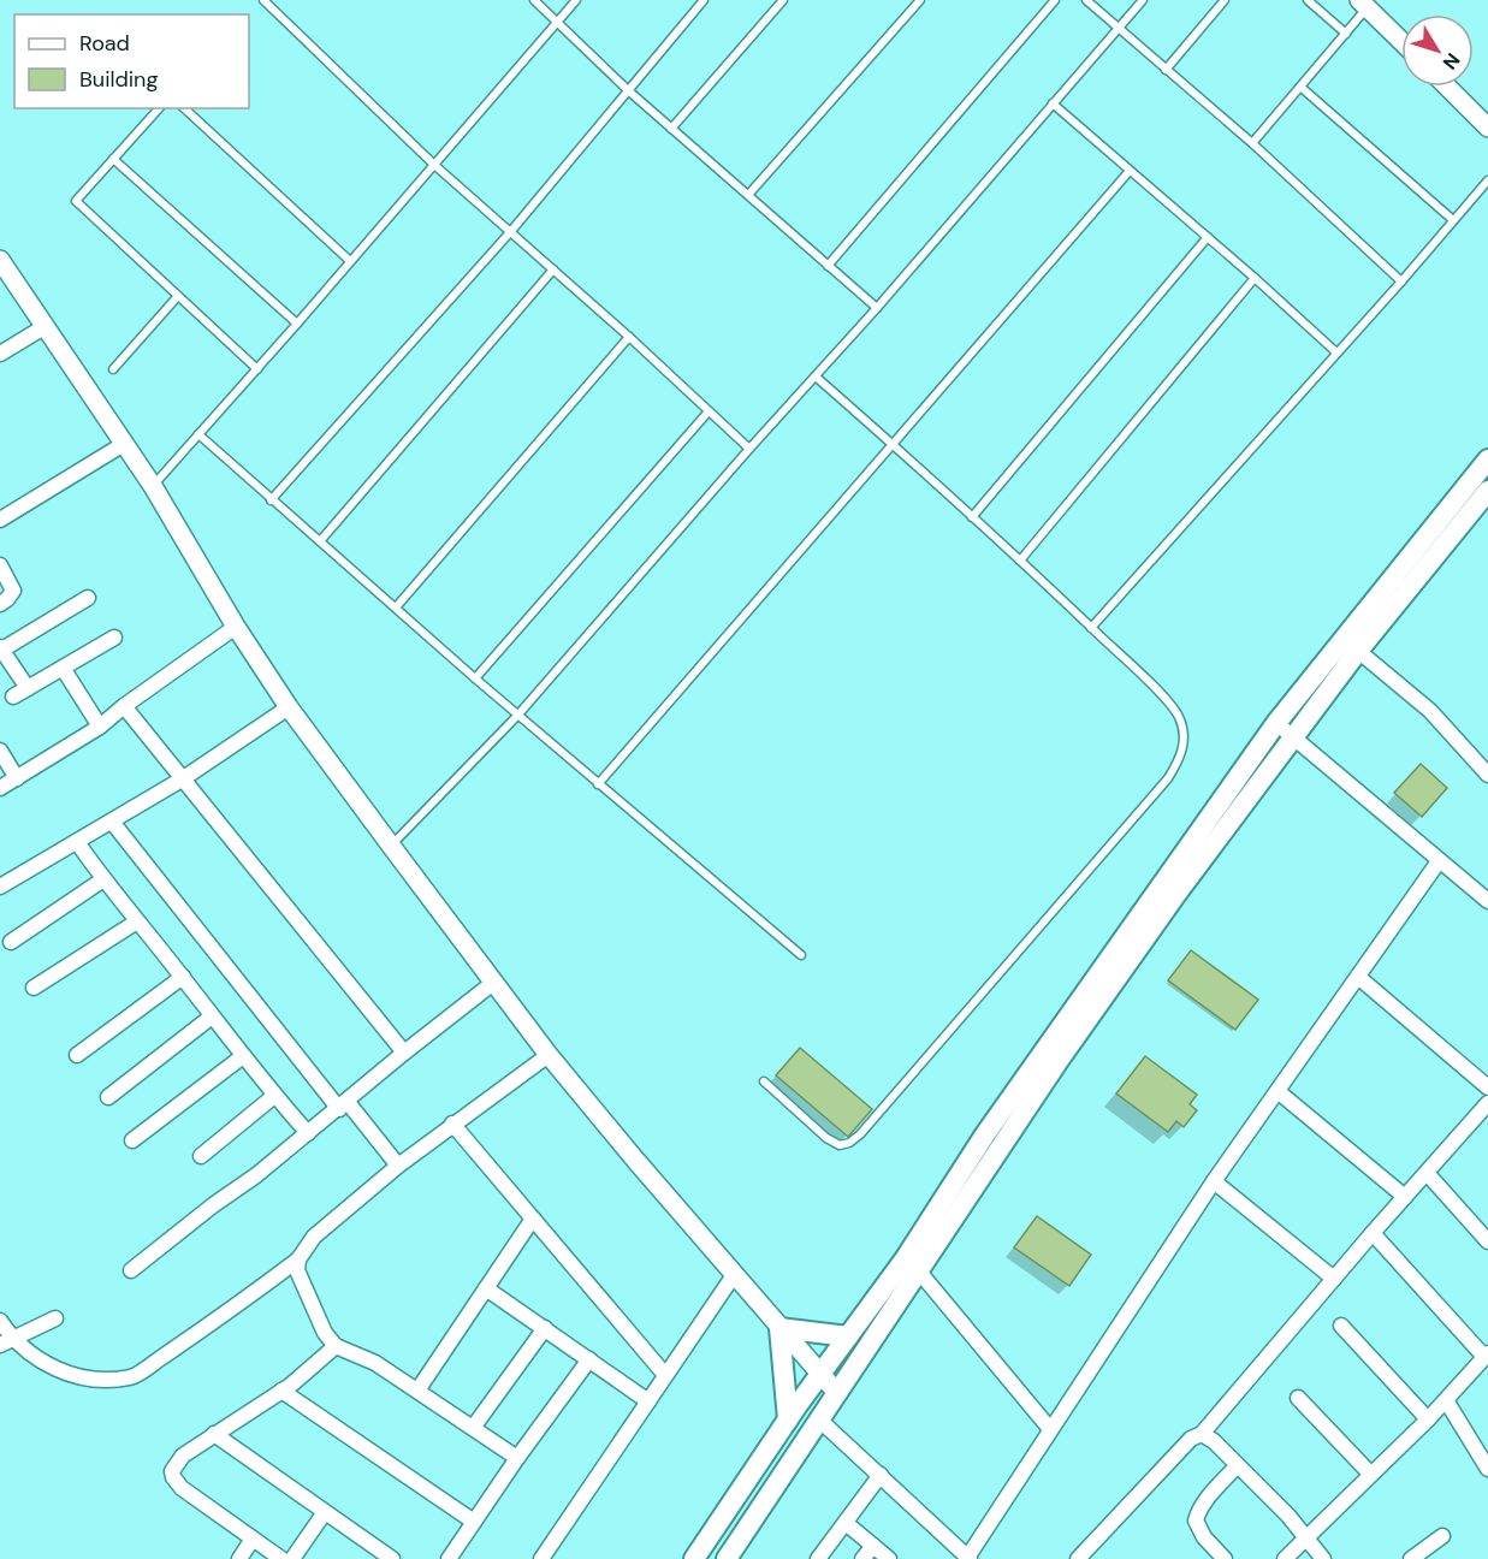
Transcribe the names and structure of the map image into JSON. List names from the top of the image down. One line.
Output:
{"legend":["Road","Building"],"north":"bottom right"}
